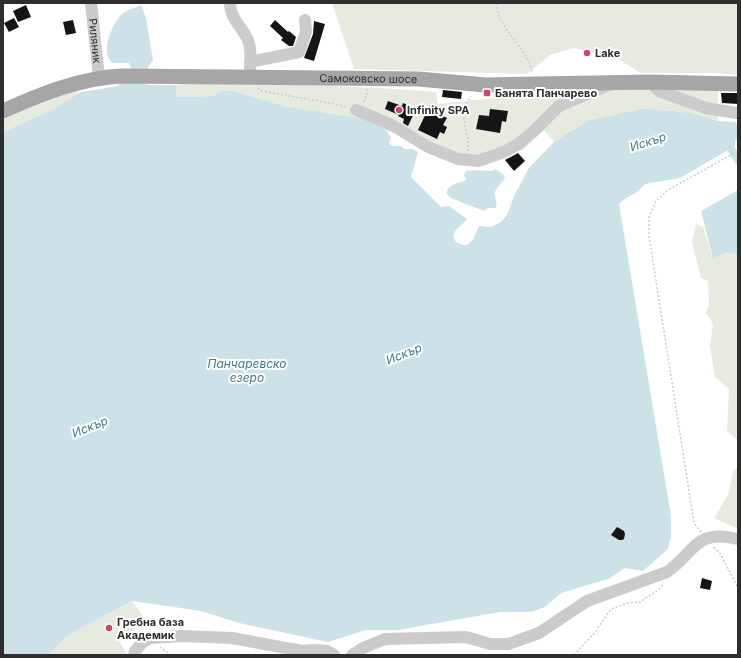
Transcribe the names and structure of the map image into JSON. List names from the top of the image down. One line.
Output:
{"streets":{"main road":["Самоковско шосе"],"street":["Риляник"]},"crossings":[["Риляник","Самоковско шосе"]],"water":["Искър","Панчаревско езеро"],"places":{"other":["Lake","Infinity SPA","Гребна база Академик"],"transit":["Банята Панчарево"]}}
